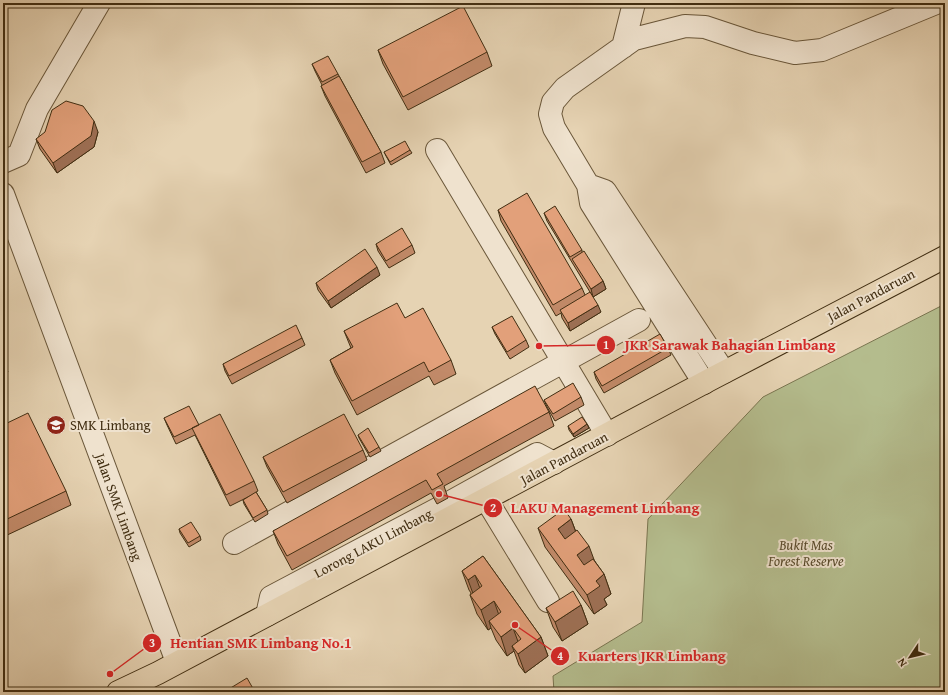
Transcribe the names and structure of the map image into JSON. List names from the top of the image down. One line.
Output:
{"streets":{"highway":["Jalan Pandaruan"],"street":["Jalan SMK Limbang","Lorong LAKU Limbang"]},"crossings":[["Jalan Pandaruan","Jalan SMK Limbang"],["Jalan Pandaruan","Lorong LAKU Limbang"]],"parks":["Bukit Mas Forest Reserve"],"places":{"other":["JKR Sarawak Bahagian Limbang","LAKU Management Limbang","Kuarters JKR Limbang","Hentian SMK Limbang No.1"],"school or university":["SMK Limbang"]},"north":"bottom left"}
